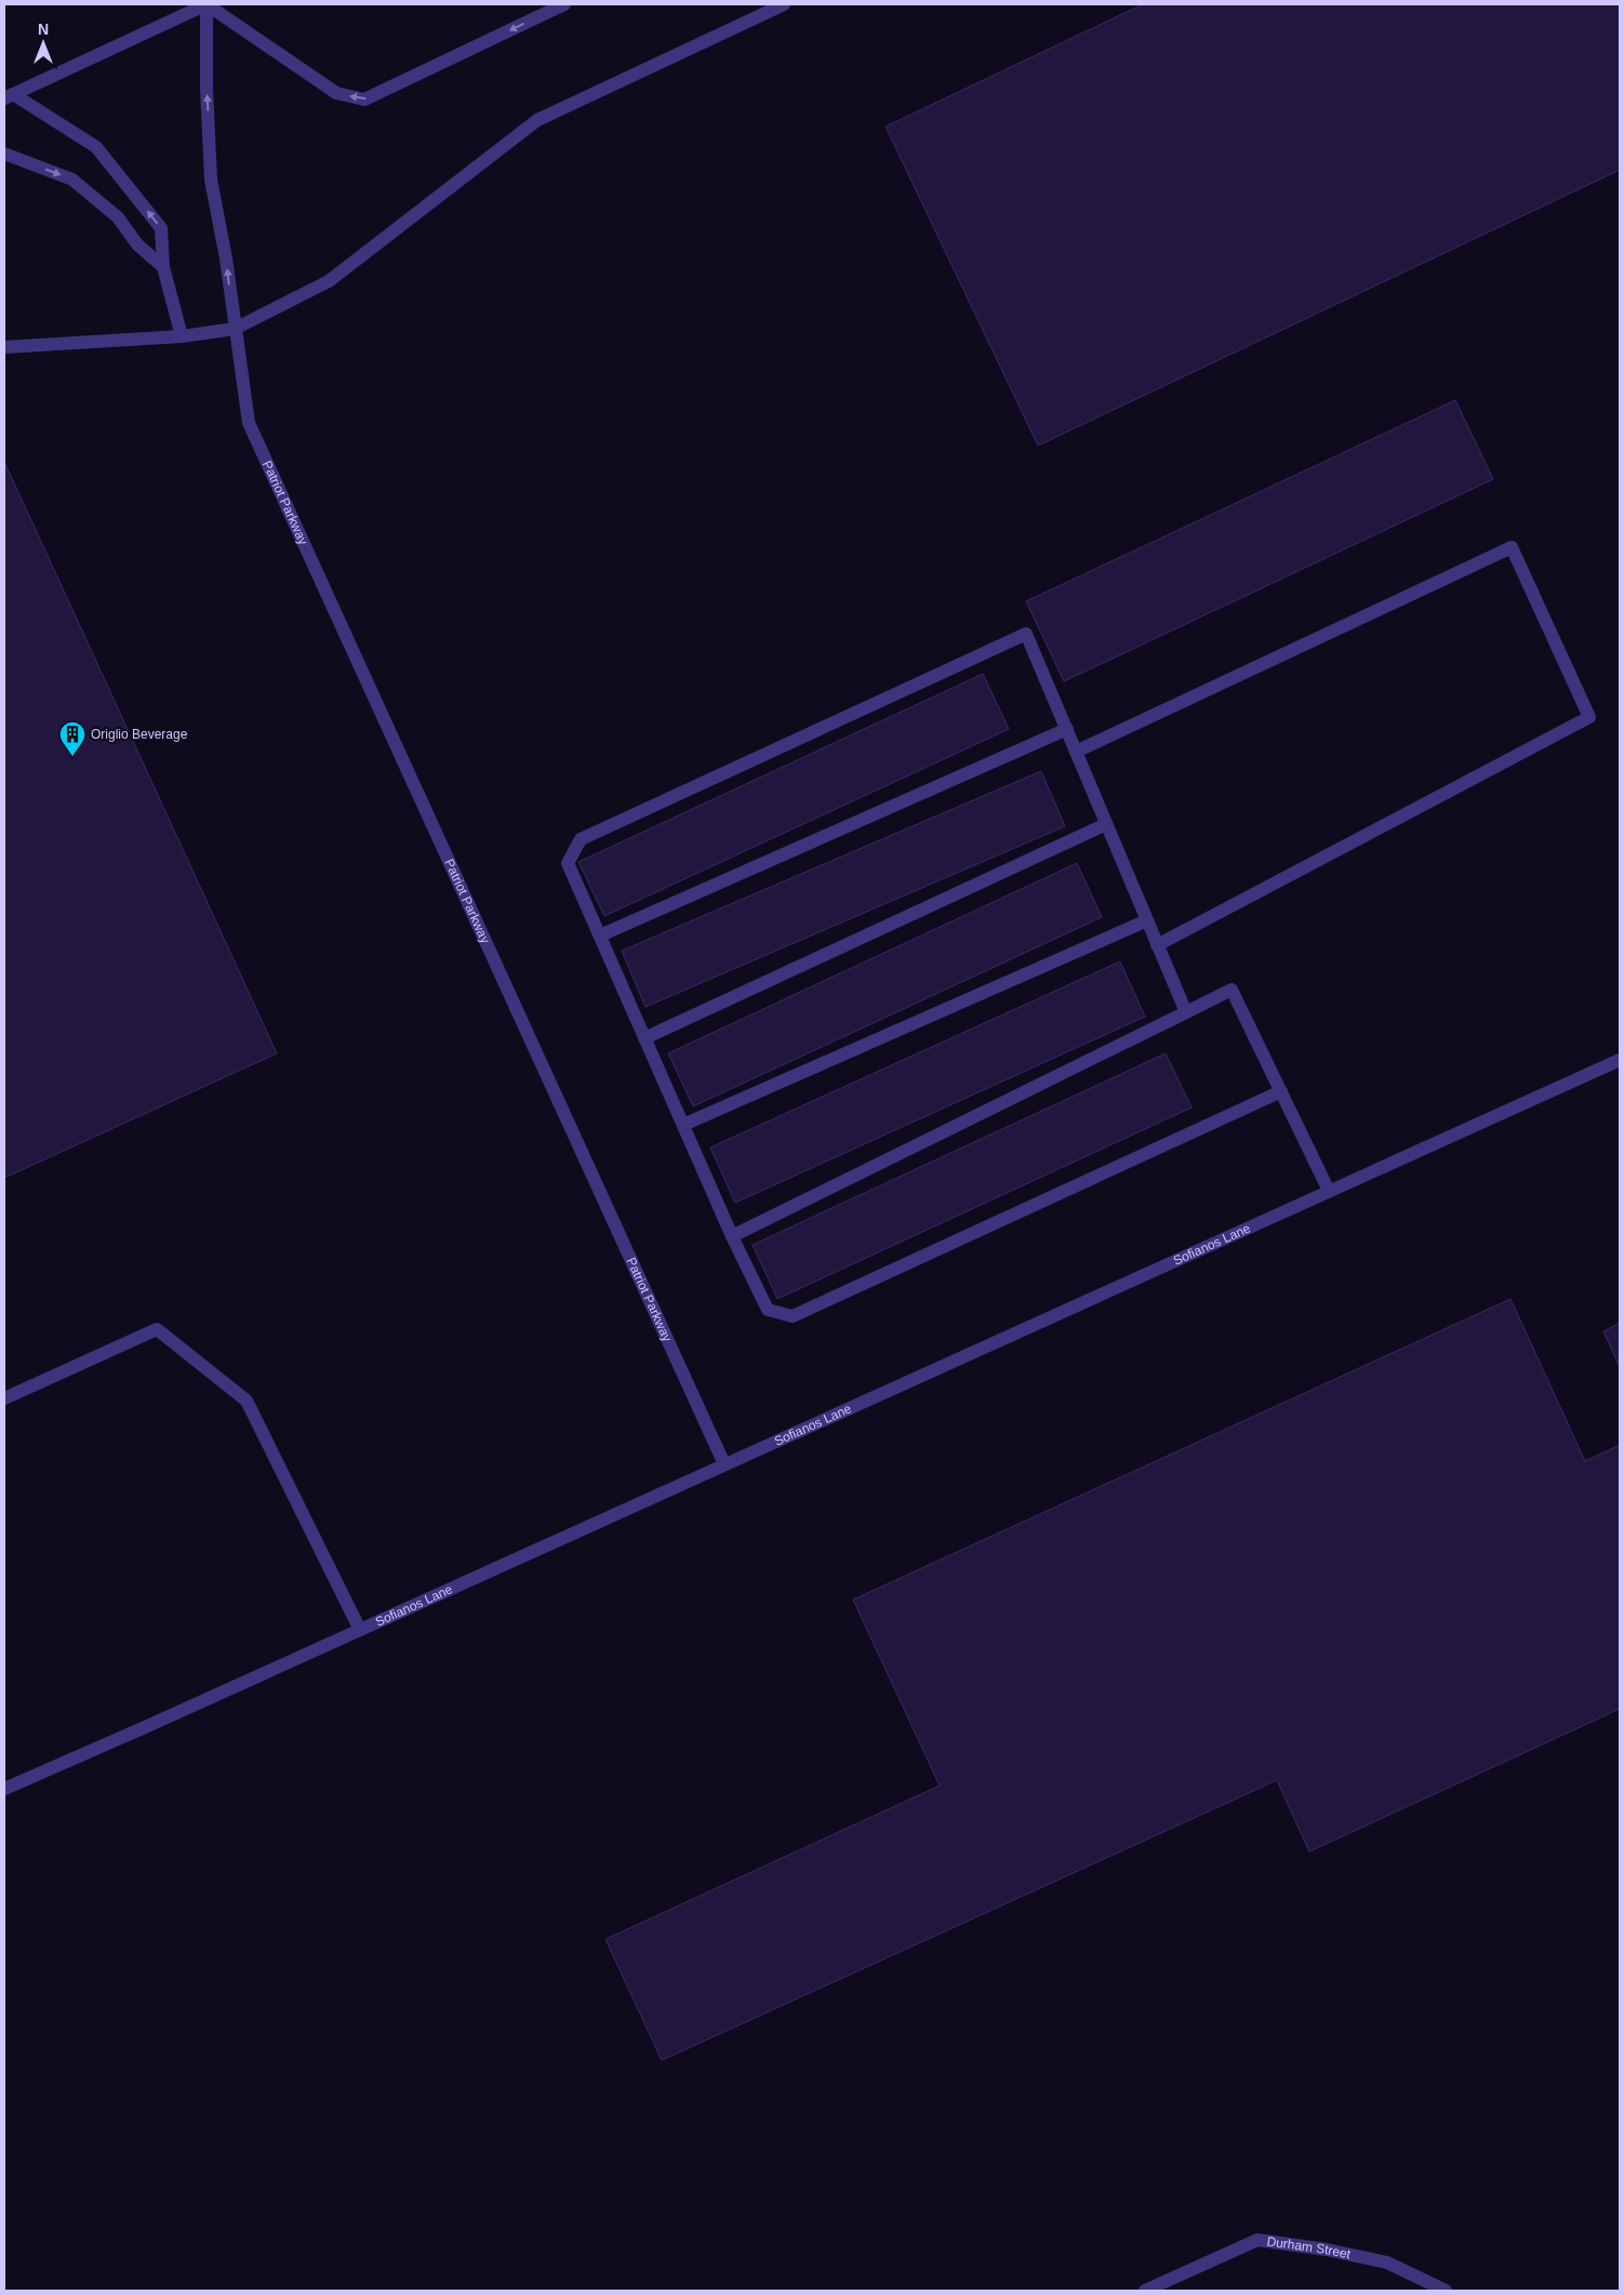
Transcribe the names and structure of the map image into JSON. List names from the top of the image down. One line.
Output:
{"streets":{"street":["Patriot Parkway","Sofianos Lane","Durham Street"]},"crossings":[["Patriot Parkway","Sofianos Lane"]],"places":{"building":["Origlio Beverage"]},"north":"top"}
